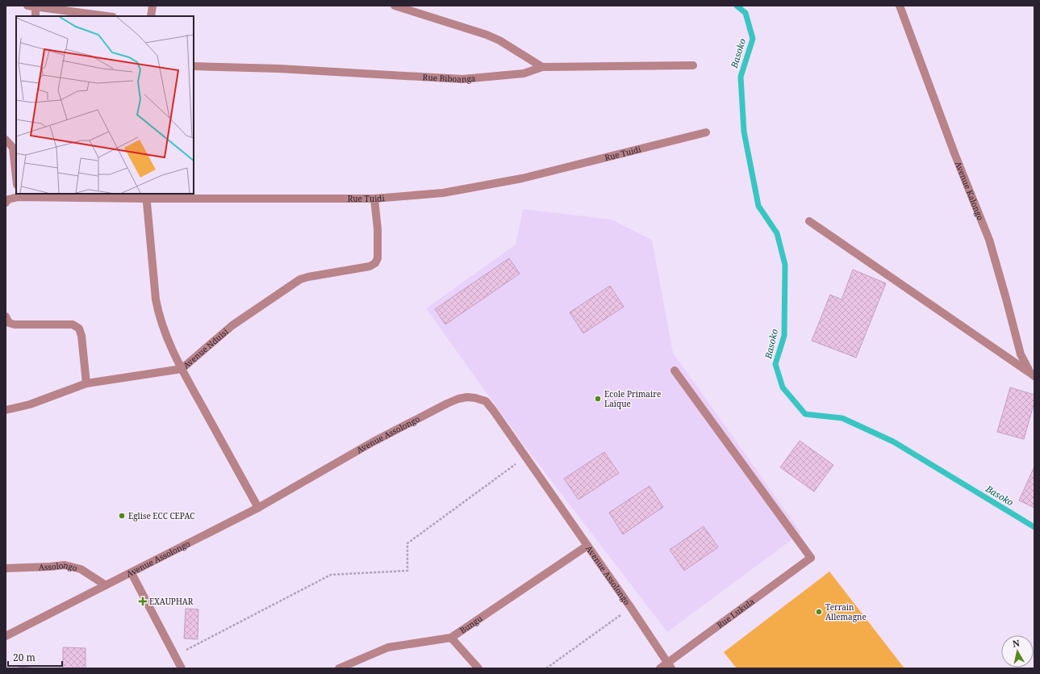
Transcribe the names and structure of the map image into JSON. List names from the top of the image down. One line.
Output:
{"streets":{"street":["Rue Biboanga","Rue Tuidi","Avenue Kalongo","Avenue Nduisi","Avenue Assolongo","Assolongo","Rue Lukula","Bungu"]},"crossings":[["Rue Tuidi","Avenue Nduisi"],["Avenue Assolongo","Assolongo"],["Avenue Assolongo","Rue Lukula"],["Avenue Assolongo","Bungu"]],"water":["Basoko"],"places":{"other":["Ecole Primaire Laïque","Eglise ECC CEPAC","Terrain Allemagne"],"health":["EXAUPHAR"]},"scale_bar":"20 m","north":"top"}
